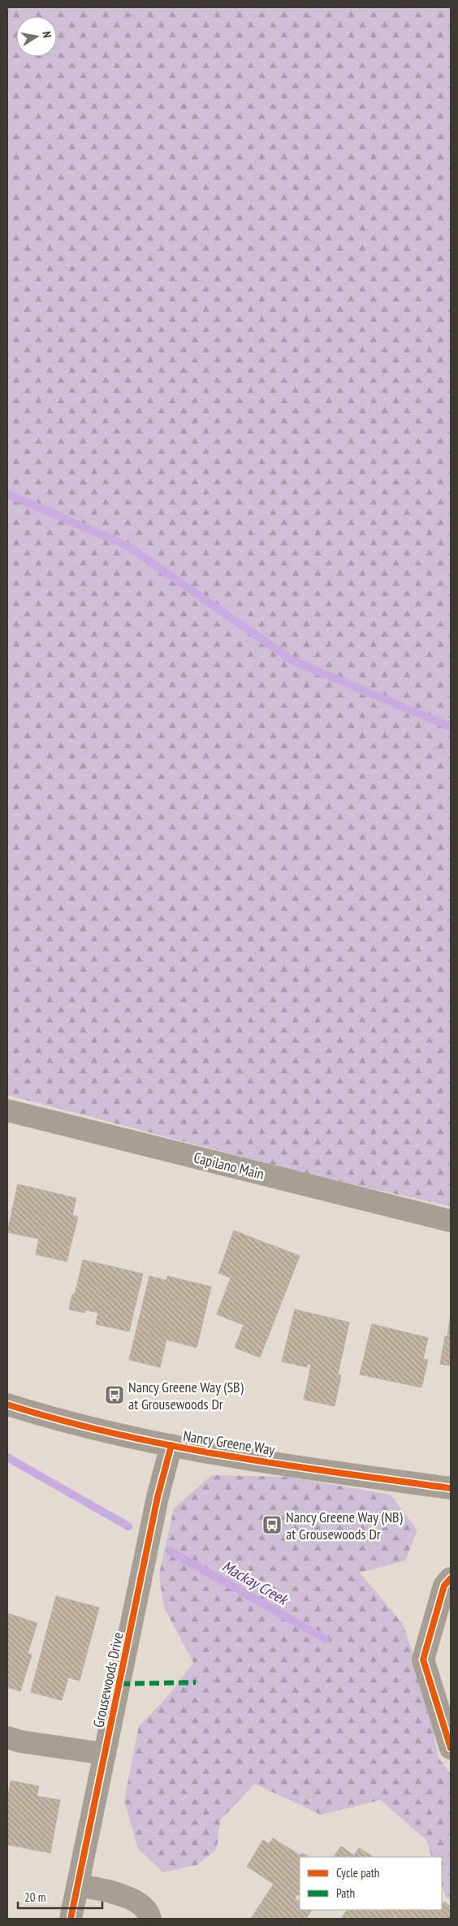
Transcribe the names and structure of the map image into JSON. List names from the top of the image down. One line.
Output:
{"streets":{"street":["Capilano Main","Nancy Greene Way","Grousewoods Drive"]},"crossings":[["Nancy Greene Way","Grousewoods Drive"]],"water":["Mackay Creek"],"places":{"bus stop":["Nancy Greene Way (SB) at Grousewoods Dr","Nancy Greene Way (NB) at Grousewoods Dr"]},"legend":["Cycle path","Path"],"scale_bar":"20 m","north":"right"}
